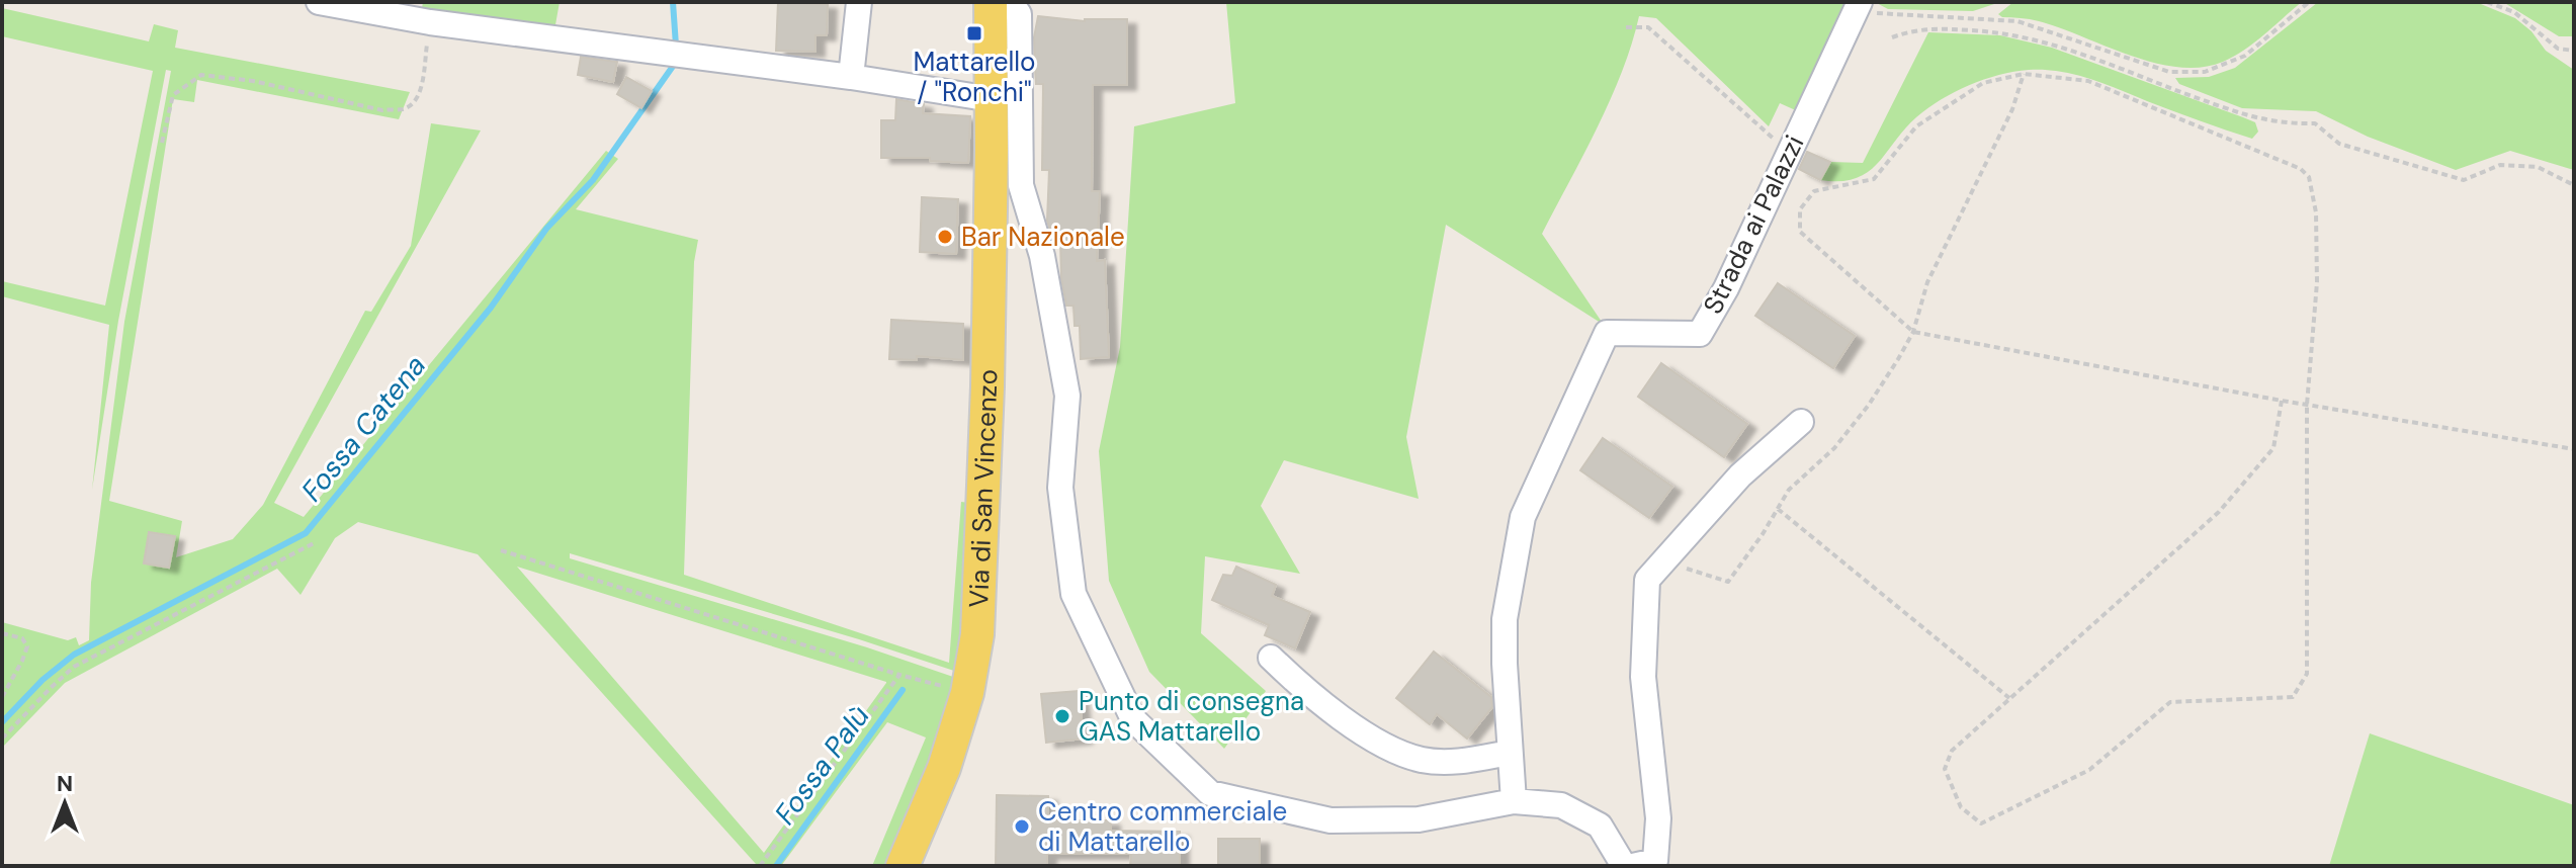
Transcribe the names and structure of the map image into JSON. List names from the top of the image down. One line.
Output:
{"streets":{"main road":["Via di San Vincenzo"],"street":["Strada ai Palazzi"]},"water":["Fossa Catena","Fossa Palù"],"places":{"transit":["Mattarello / \"Ronchi\""],"other":["Bar Nazionale","Punto di consegna GAS Mattarello","Centro commerciale di Mattarello"]},"north":"top"}
